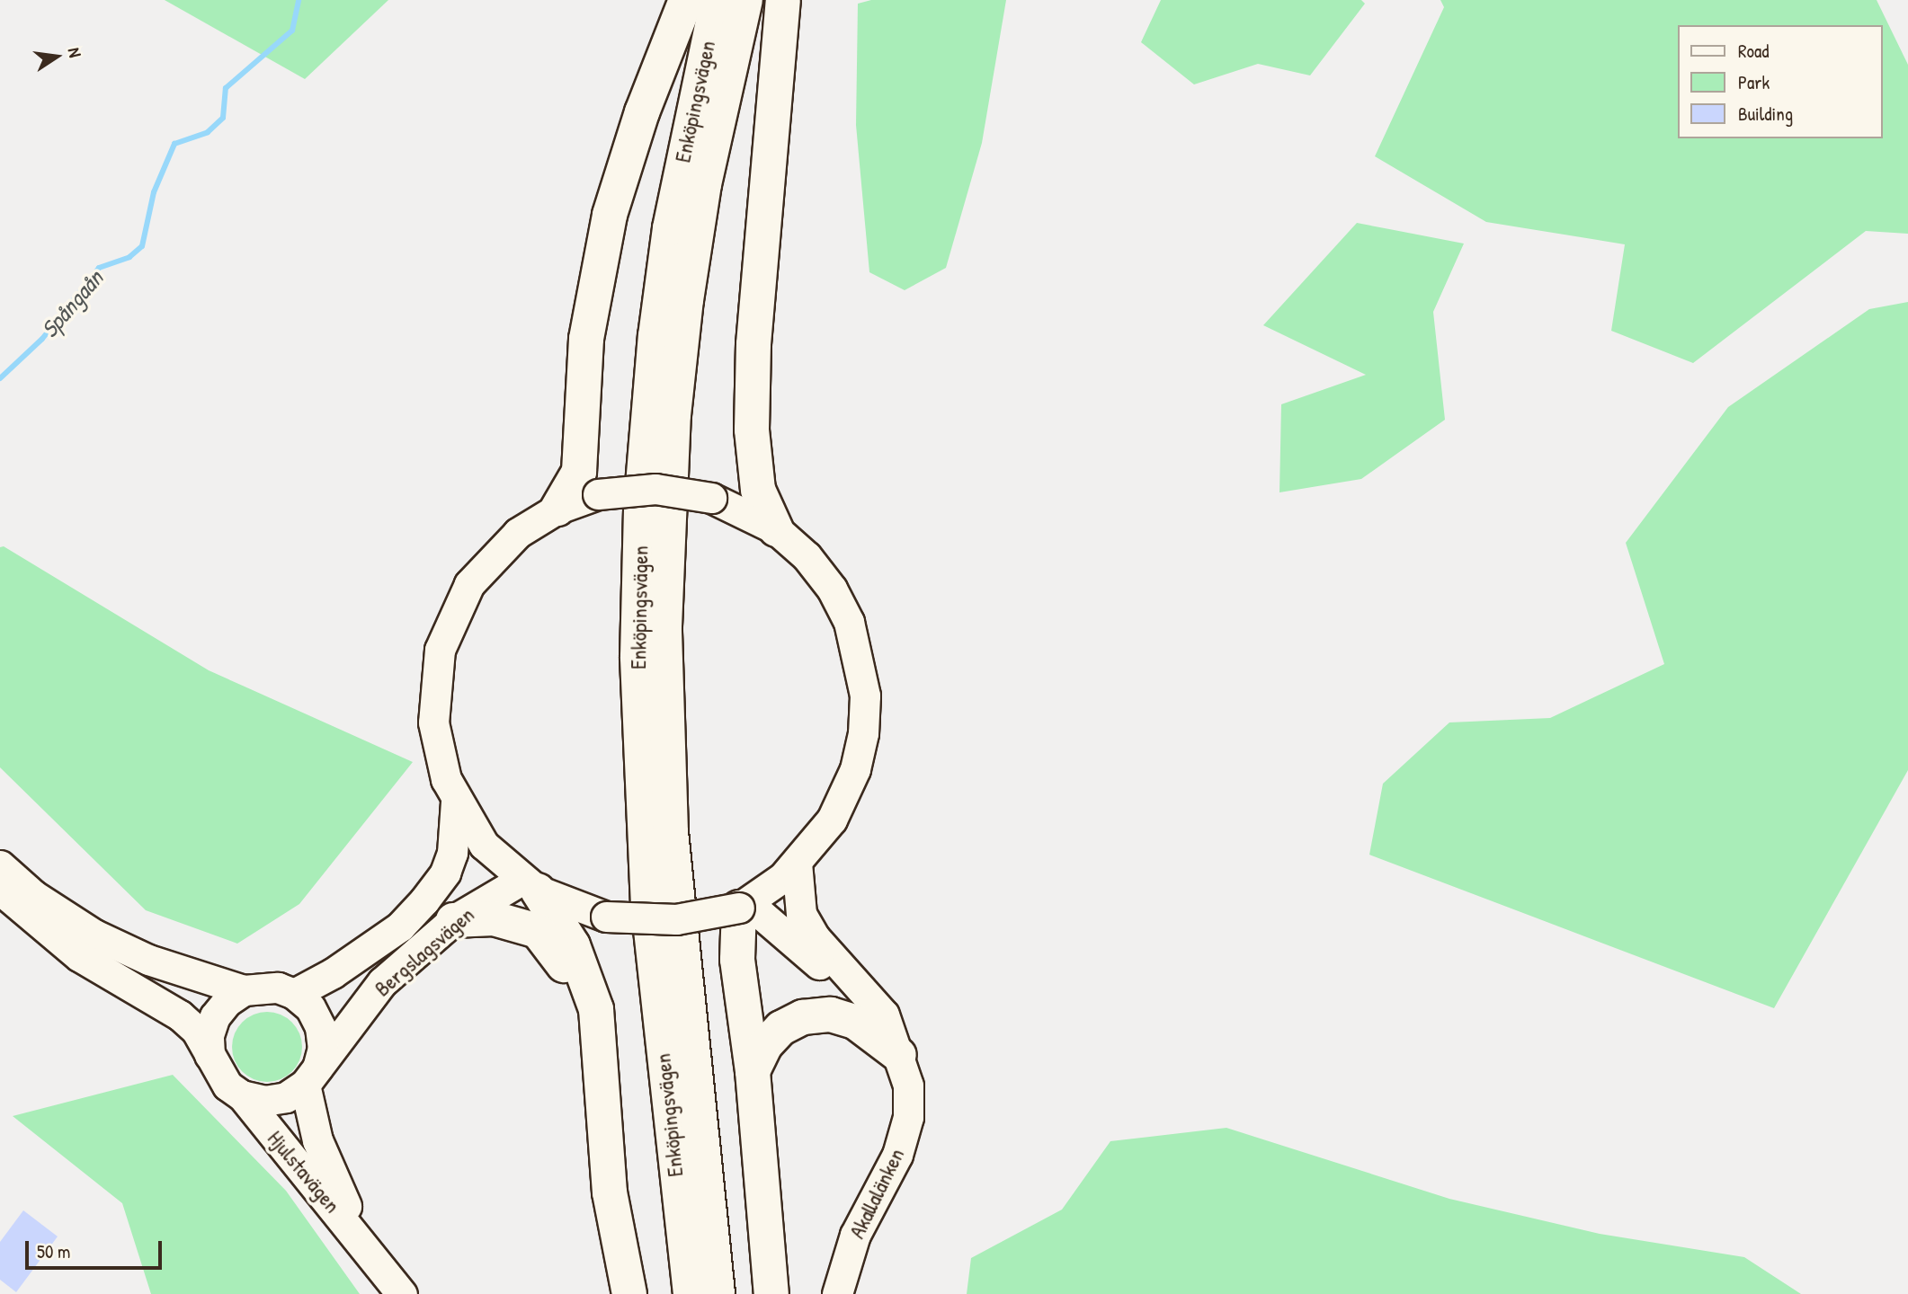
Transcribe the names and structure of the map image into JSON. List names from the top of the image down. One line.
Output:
{"streets":{"highway":["Enköpingsvägen"],"main road":["Bergslagsvägen","Hjulstavägen","Akallalänken"]},"crossings":[["Bergslagsvägen","Hjulstavägen"]],"water":["Spångaån"],"legend":["Road","Park","Building"],"scale_bar":"50 m","north":"right"}
